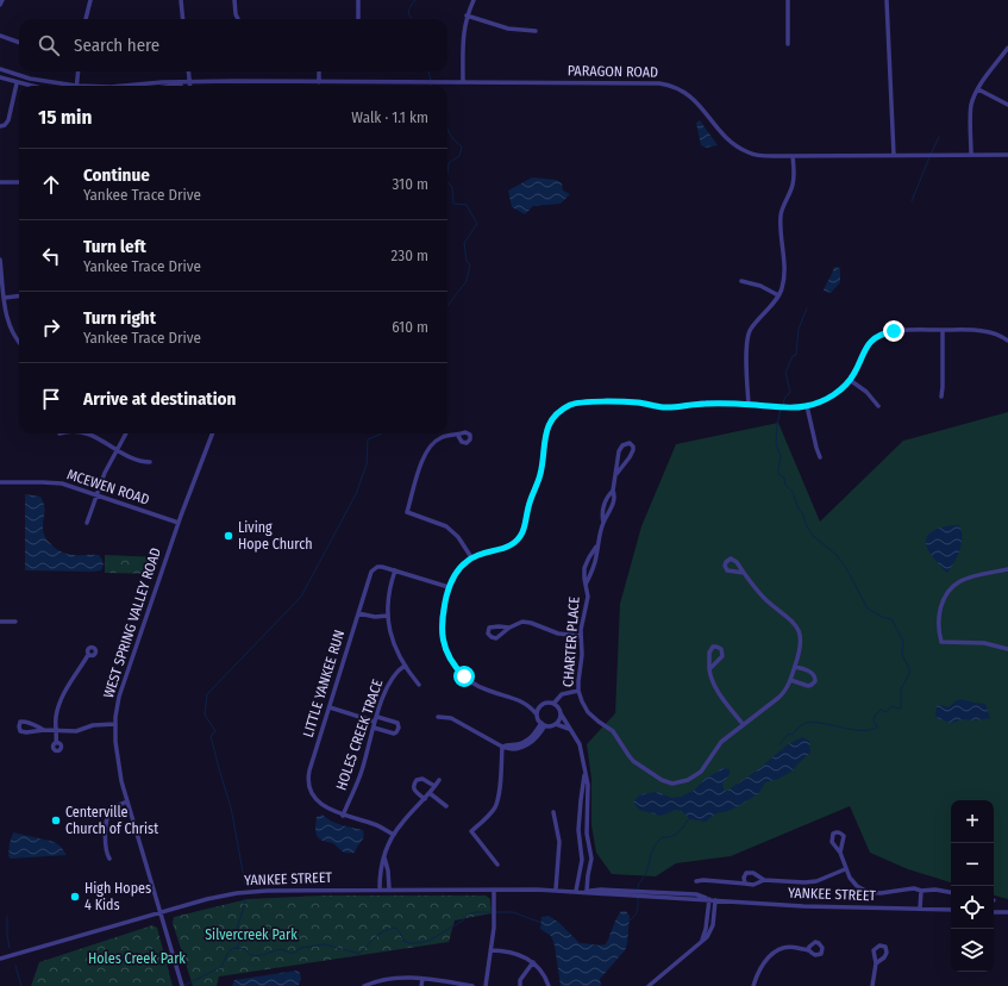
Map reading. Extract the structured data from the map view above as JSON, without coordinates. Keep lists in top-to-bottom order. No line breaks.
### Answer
{"streets":{"street":["PARAGON ROAD","MCEWEN ROAD","WEST SPRING VALLEY ROAD","CHARTER PLACE","LITTLE YANKEE RUN","HOLES CREEK TRACE","YANKEE STREET"]},"crossings":[["MCEWEN ROAD","WEST SPRING VALLEY ROAD"],["WEST SPRING VALLEY ROAD","YANKEE STREET"],["LITTLE YANKEE RUN","HOLES CREEK TRACE"]],"parks":["Silvercreek Park","Holes Creek Park"],"places":["Living Hope Church","Centerville Church of Christ","High Hopes 4 Kids"],"page":{"search":"Search here","heading":["15 min","Walk · 1.1 km"],"list":[["Continue","Yankee Trace Drive","310 m"],["Turn left","Yankee Trace Drive","230 m"],["Turn right","Yankee Trace Drive","610 m"],"Arrive at destination"],"map_buttons":["+","−"]}}
